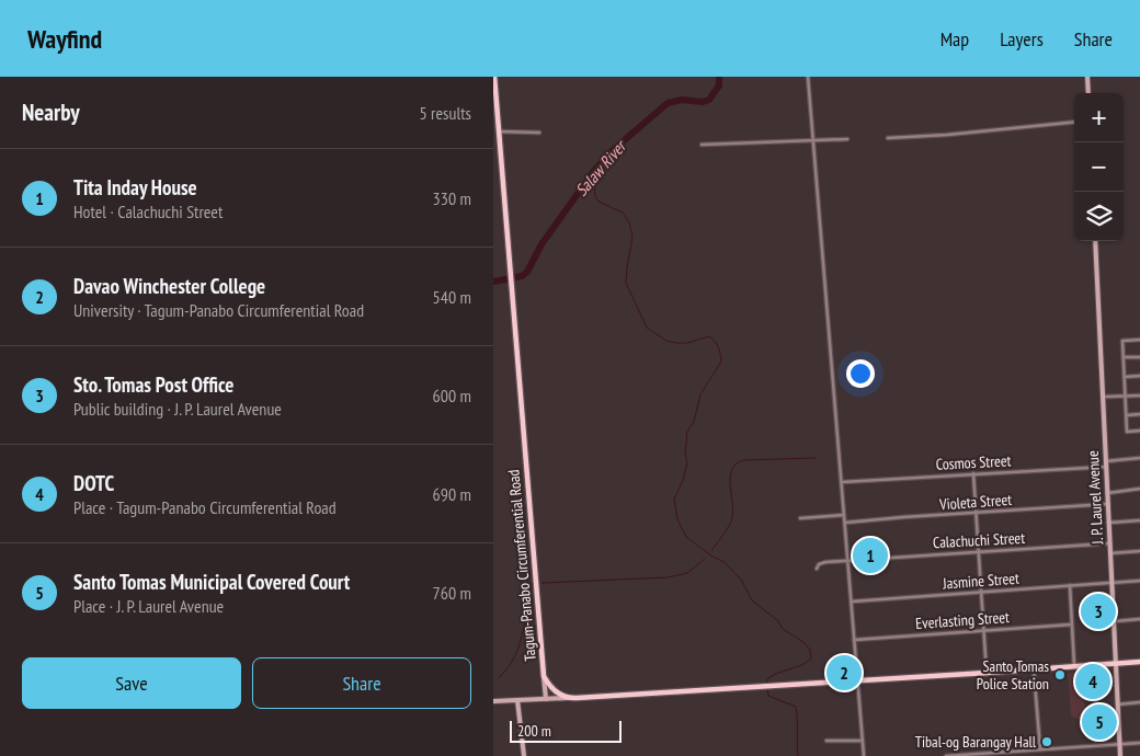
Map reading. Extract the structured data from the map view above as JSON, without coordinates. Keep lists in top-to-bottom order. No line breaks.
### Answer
{"streets":{"main road":["Tagum-Panabo Circumferential Road"],"street":["Cosmos Street","J. P. Laurel Avenue","Violeta Street","Calachuchi Street","Jasmine Street","Everlasting Street"]},"crossings":[["Cosmos Street","J. P. Laurel Avenue"],["J. P. Laurel Avenue","Violeta Street"],["J. P. Laurel Avenue","Calachuchi Street"],["J. P. Laurel Avenue","Jasmine Street"]],"water":["Salaw River"],"places":["Santo Tomas Police Station","Tibal-og Barangay Hall"],"scale_bar":"200 m","page":{"header":"Wayfind","nav":["Map","Layers","Share"],"heading":["Nearby","5 results"],"map_buttons":["+","−"],"list":[{"mark":"1","name":"Tita Inday House","note":"Hotel · Calachuchi Street","value":"330 m"},{"mark":"2","name":"Davao Winchester College","note":"University · Tagum-Panabo Circumferential Road","value":"540 m"},{"mark":"3","name":"Sto. Tomas Post Office","note":"Public building · J. P. Laurel Avenue","value":"600 m"},{"mark":"4","name":"DOTC","note":"Place · Tagum-Panabo Circumferential Road","value":"690 m"},{"mark":"5","name":"Santo Tomas Municipal Covered Court","note":"Place · J. P. Laurel Avenue","value":"760 m"}],"pins":["1","3","2","4","5"],"buttons":["Save","Share"],"scale":"200 m"}}
